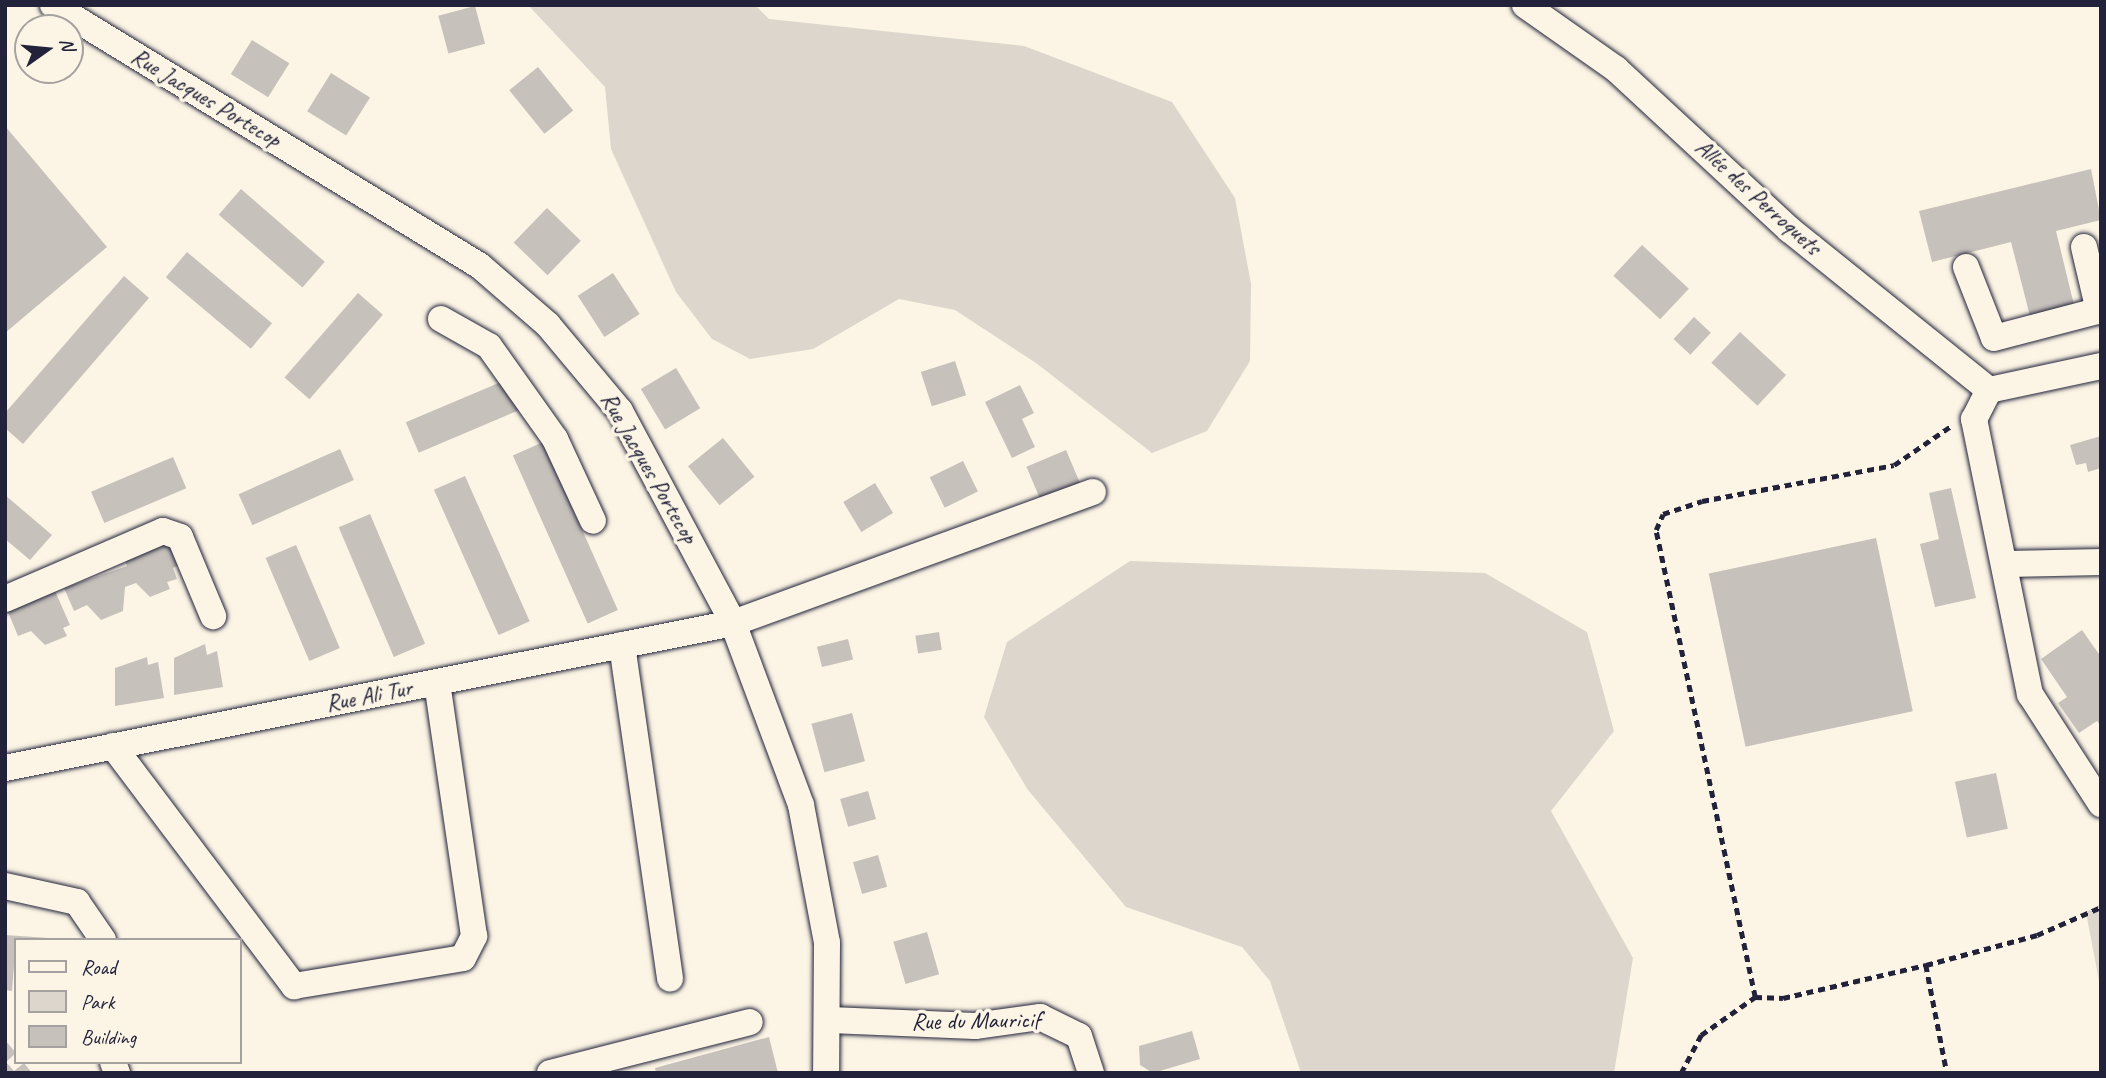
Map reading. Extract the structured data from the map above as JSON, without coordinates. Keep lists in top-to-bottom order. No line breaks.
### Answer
{"streets":{"street":["Rue Jacques Portecop","Allée des Perroquets","Rue Ali Tur","Rue du Mauricif"]},"crossings":[["Rue Jacques Portecop","Rue Ali Tur"],["Rue Jacques Portecop","Rue du Mauricif"]],"legend":["Road","Park","Building"],"north":"right"}
